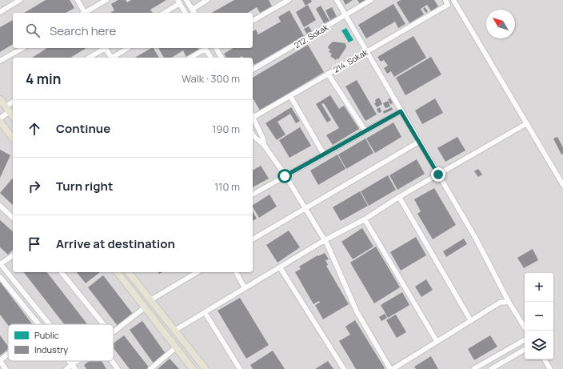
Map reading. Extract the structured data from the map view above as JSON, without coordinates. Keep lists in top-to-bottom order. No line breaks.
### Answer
{"streets":{"street":["212. Sokak","214. Sokak"]},"legend":["Public","Industry"],"north":"top left","page":{"search":"Search here","heading":["4 min","Walk · 300 m"],"list":[["Continue","190 m"],["Turn right","110 m"],"Arrive at destination"],"map_buttons":["+","−"]}}
